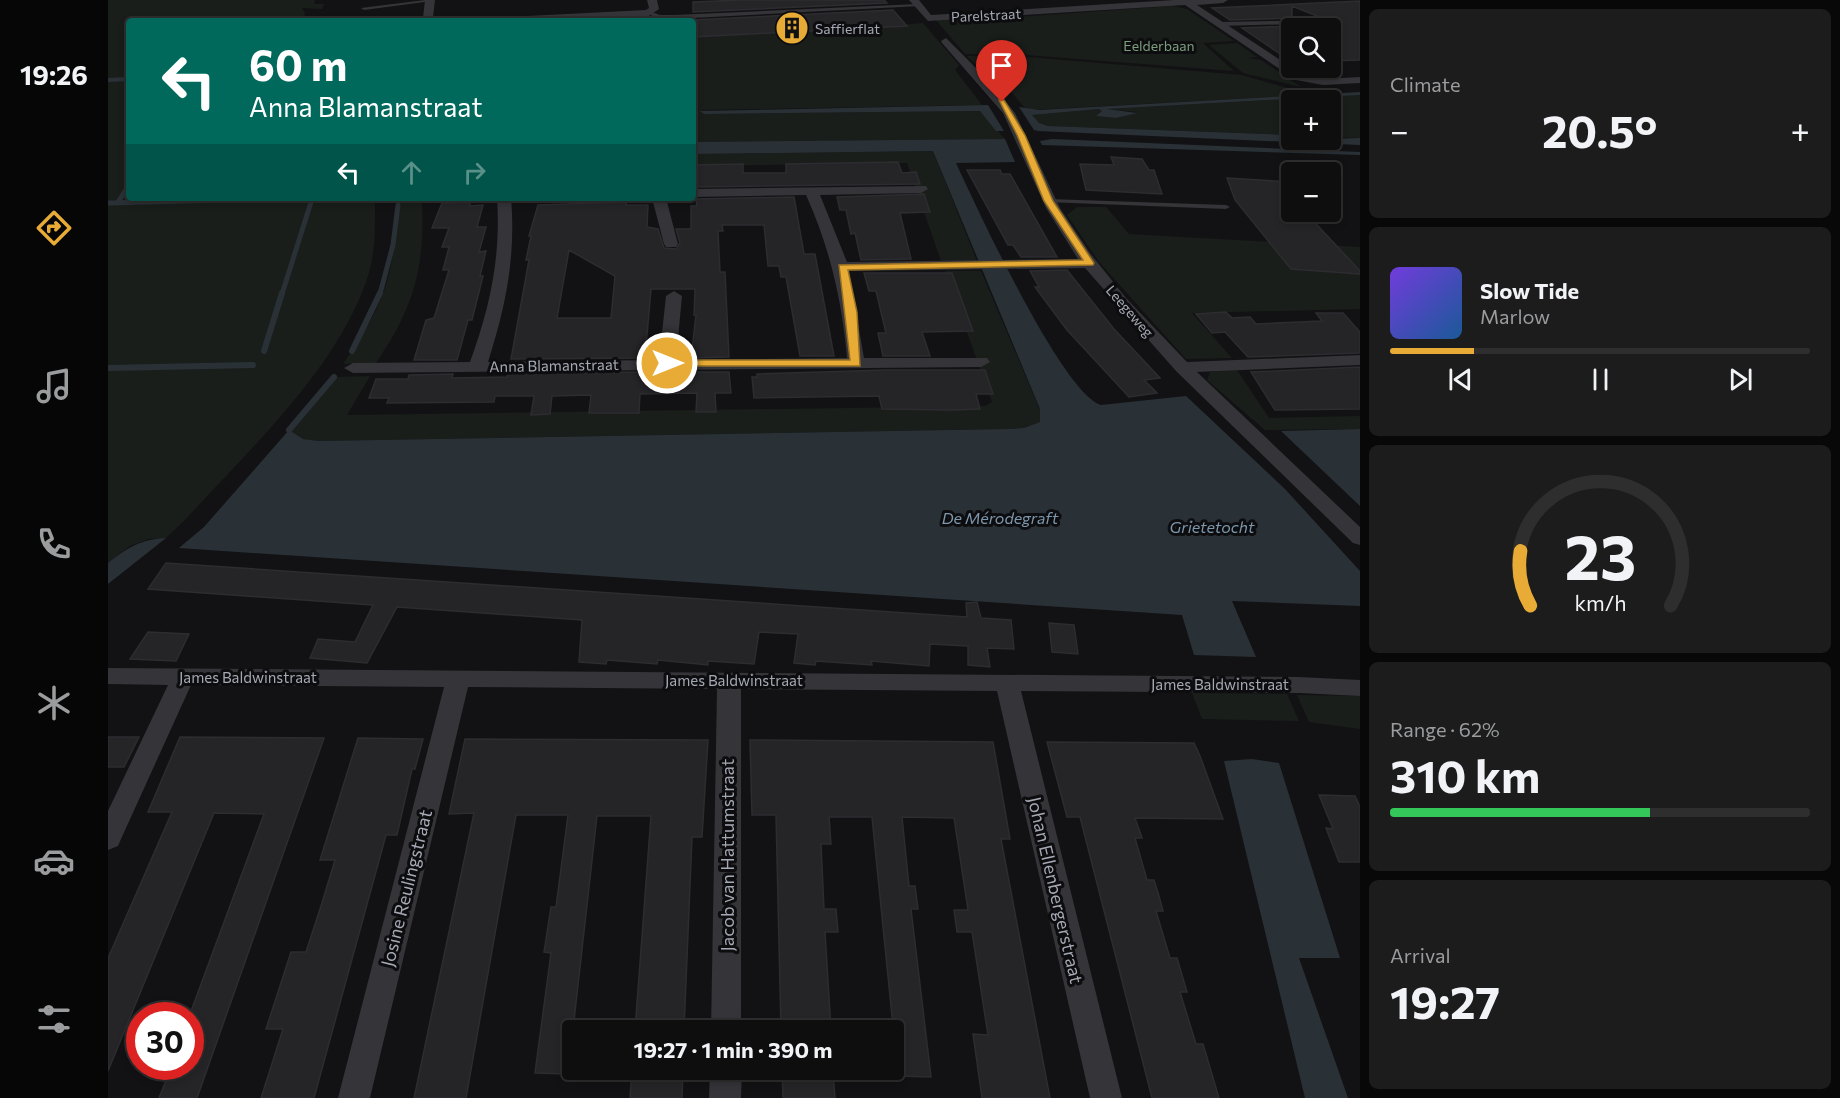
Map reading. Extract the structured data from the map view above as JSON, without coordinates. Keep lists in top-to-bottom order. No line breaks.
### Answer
{"streets":{"street":["Parelstraat","Leegeweg","Anna Blamanstraat","James Baldwinstraat","Jacob van Hattumstraat","Josine Reulingstraat","Johan Ellenbergerstraat"]},"crossings":[["James Baldwinstraat","Jacob van Hattumstraat"],["James Baldwinstraat","Josine Reulingstraat"],["James Baldwinstraat","Johan Ellenbergerstraat"]],"water":["De Mérodegraft","Grietetocht"],"parks":["Eelderbaan"],"places":{"building":["Saffierflat"]},"page":{"tabs":"19:26","tile":["Climate",["Range · 62%","310 km"],["Arrival","19:27"]],"map_buttons":["+","−"],"turn":["60 m","Anna Blamanstraat"],"heat":["−","20.5°","+"],"song":["Slow Tide","Marlow"],"limit":"30","trip":"19:27 · 1 min · 390 m","gauge":["23","km/h"]}}
